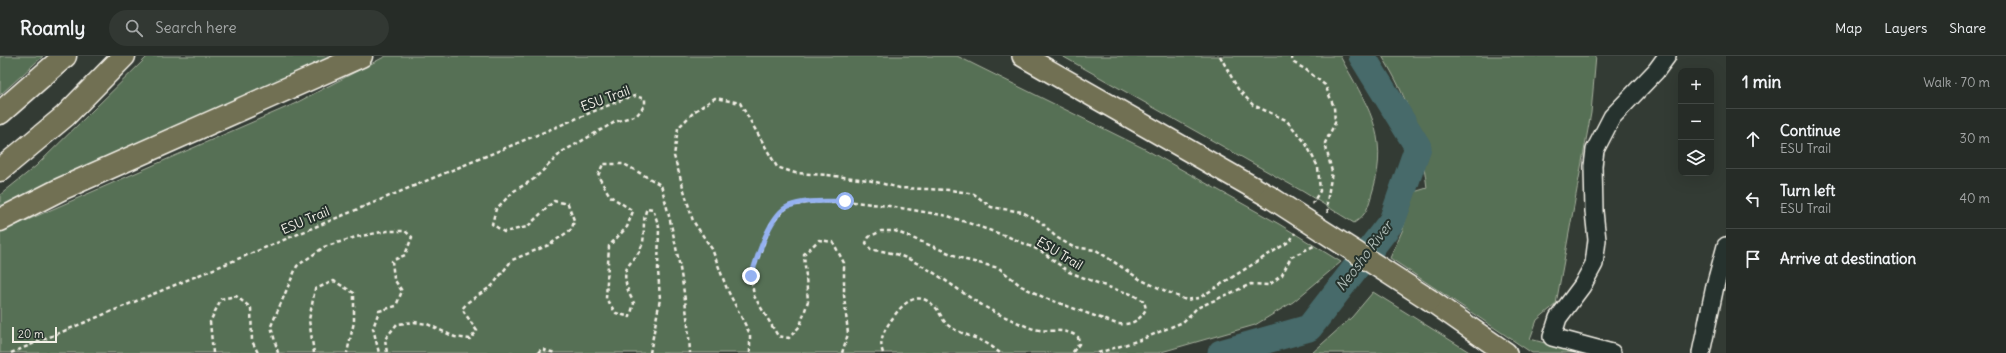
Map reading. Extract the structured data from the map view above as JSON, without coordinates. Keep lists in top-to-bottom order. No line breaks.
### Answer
{"streets":{"path":["ESU Trail"]},"water":["Neosho River"],"scale_bar":"20 m","page":{"header":"Roamly","search":"Search here","nav":["Map","Layers","Share"],"heading":["1 min","Walk · 70 m"],"map_buttons":["+","−"],"list":[["Continue","ESU Trail","30 m"],["Turn left","ESU Trail","40 m"],"Arrive at destination"],"scale":"20 m"}}
